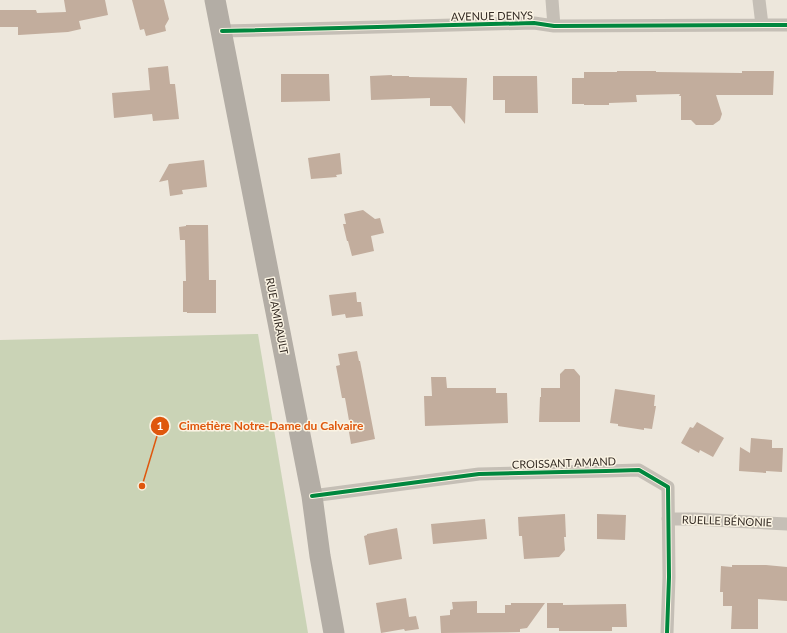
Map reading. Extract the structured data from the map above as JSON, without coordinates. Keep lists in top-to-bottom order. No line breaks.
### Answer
{"streets":{"main road":["RUE AMIRAULT"],"street":["AVENUE DENYS","CROISSANT AMAND","RUELLE BÉNONIE"]},"crossings":[["AVENUE DENYS","RUE AMIRAULT"],["RUE AMIRAULT","CROISSANT AMAND"],["CROISSANT AMAND","RUELLE BÉNONIE"]],"places":["Cimetière Notre-Dame du Calvaire"]}
